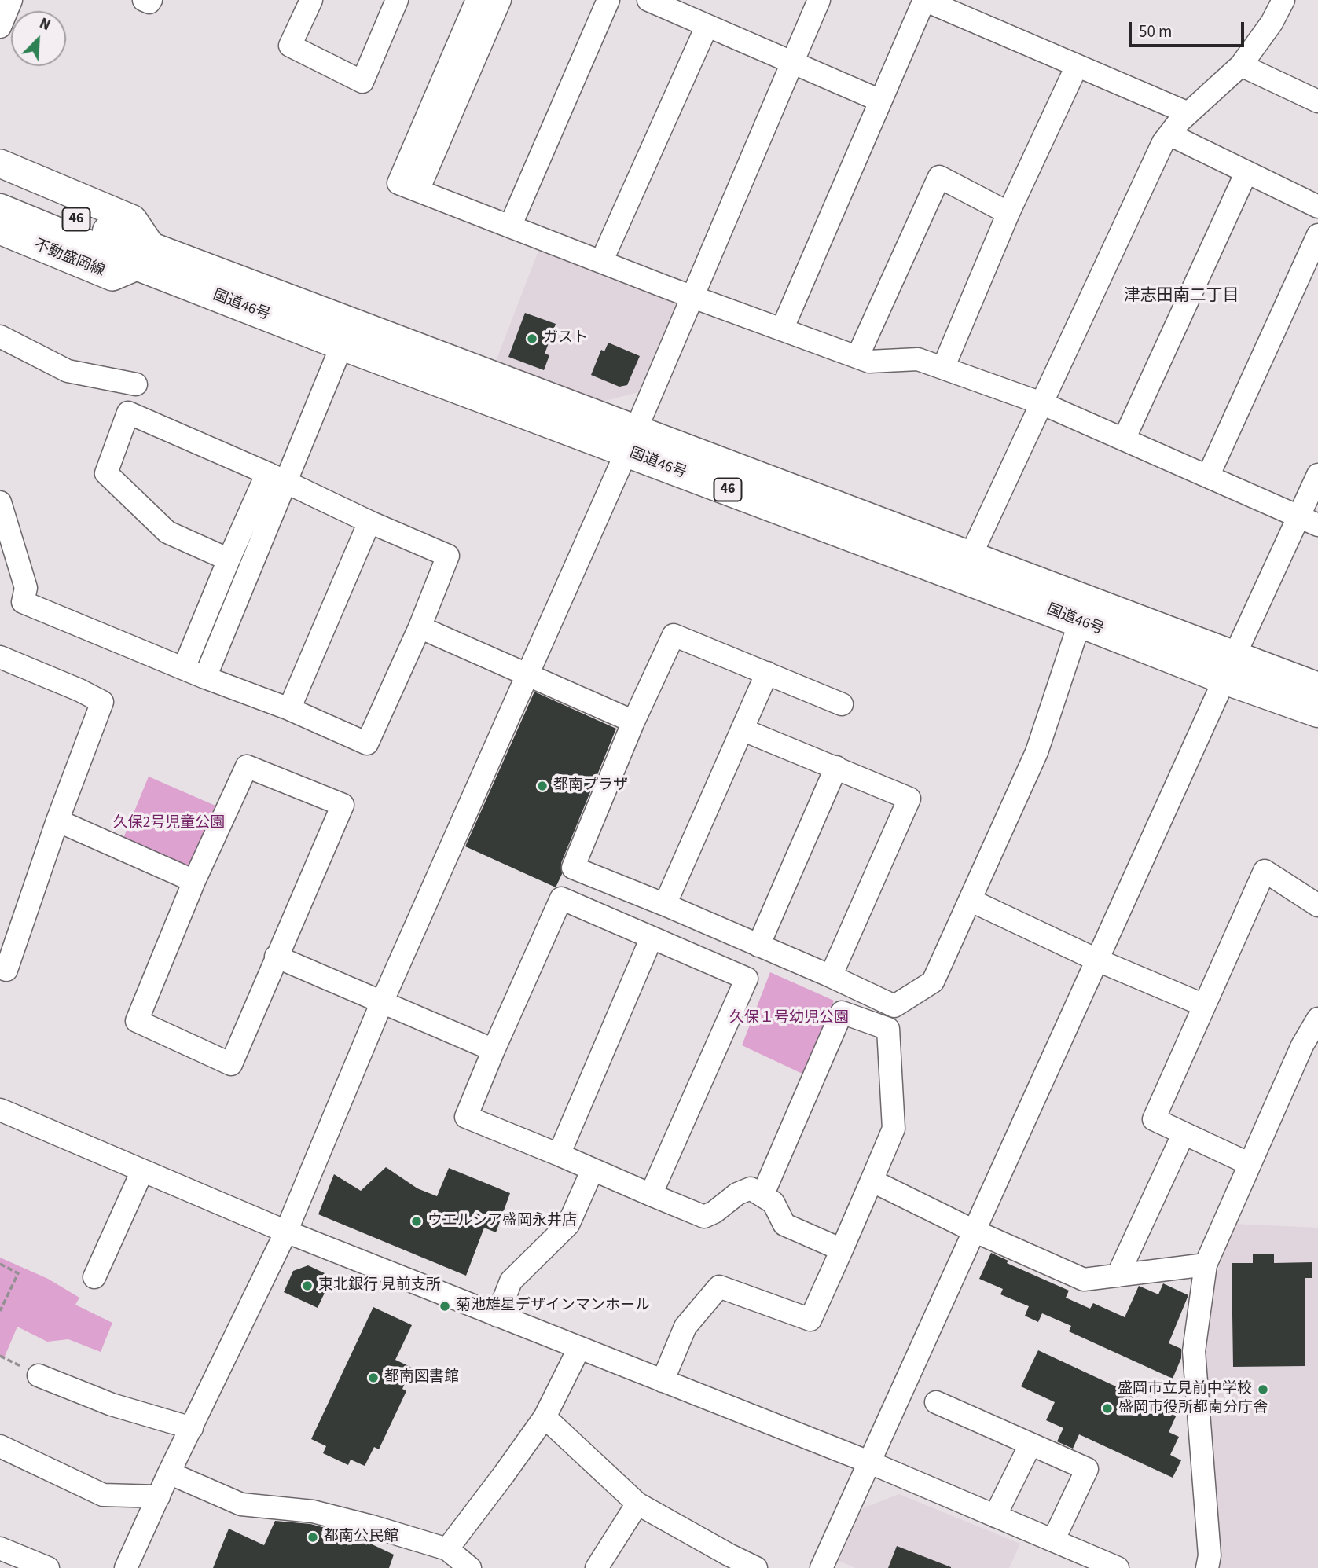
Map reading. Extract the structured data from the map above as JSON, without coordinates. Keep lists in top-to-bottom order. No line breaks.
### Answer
{"streets":{"highway":["46","国道46号"],"main road":["不動盛岡線"]},"crossings":[["不動盛岡線","国道46号"]],"districts":["津志田南二丁目"],"parks":["久保2号児童公園","久保１号幼児公園"],"places":["ガスト","都南プラザ","ウエルシア盛岡永井店","東北銀行 見前支所","菊池雄星デザインマンホール","都南図書館","盛岡市立見前中学校","盛岡市役所都南分庁舎","都南公民館"],"scale_bar":"50 m","north":"top right"}
